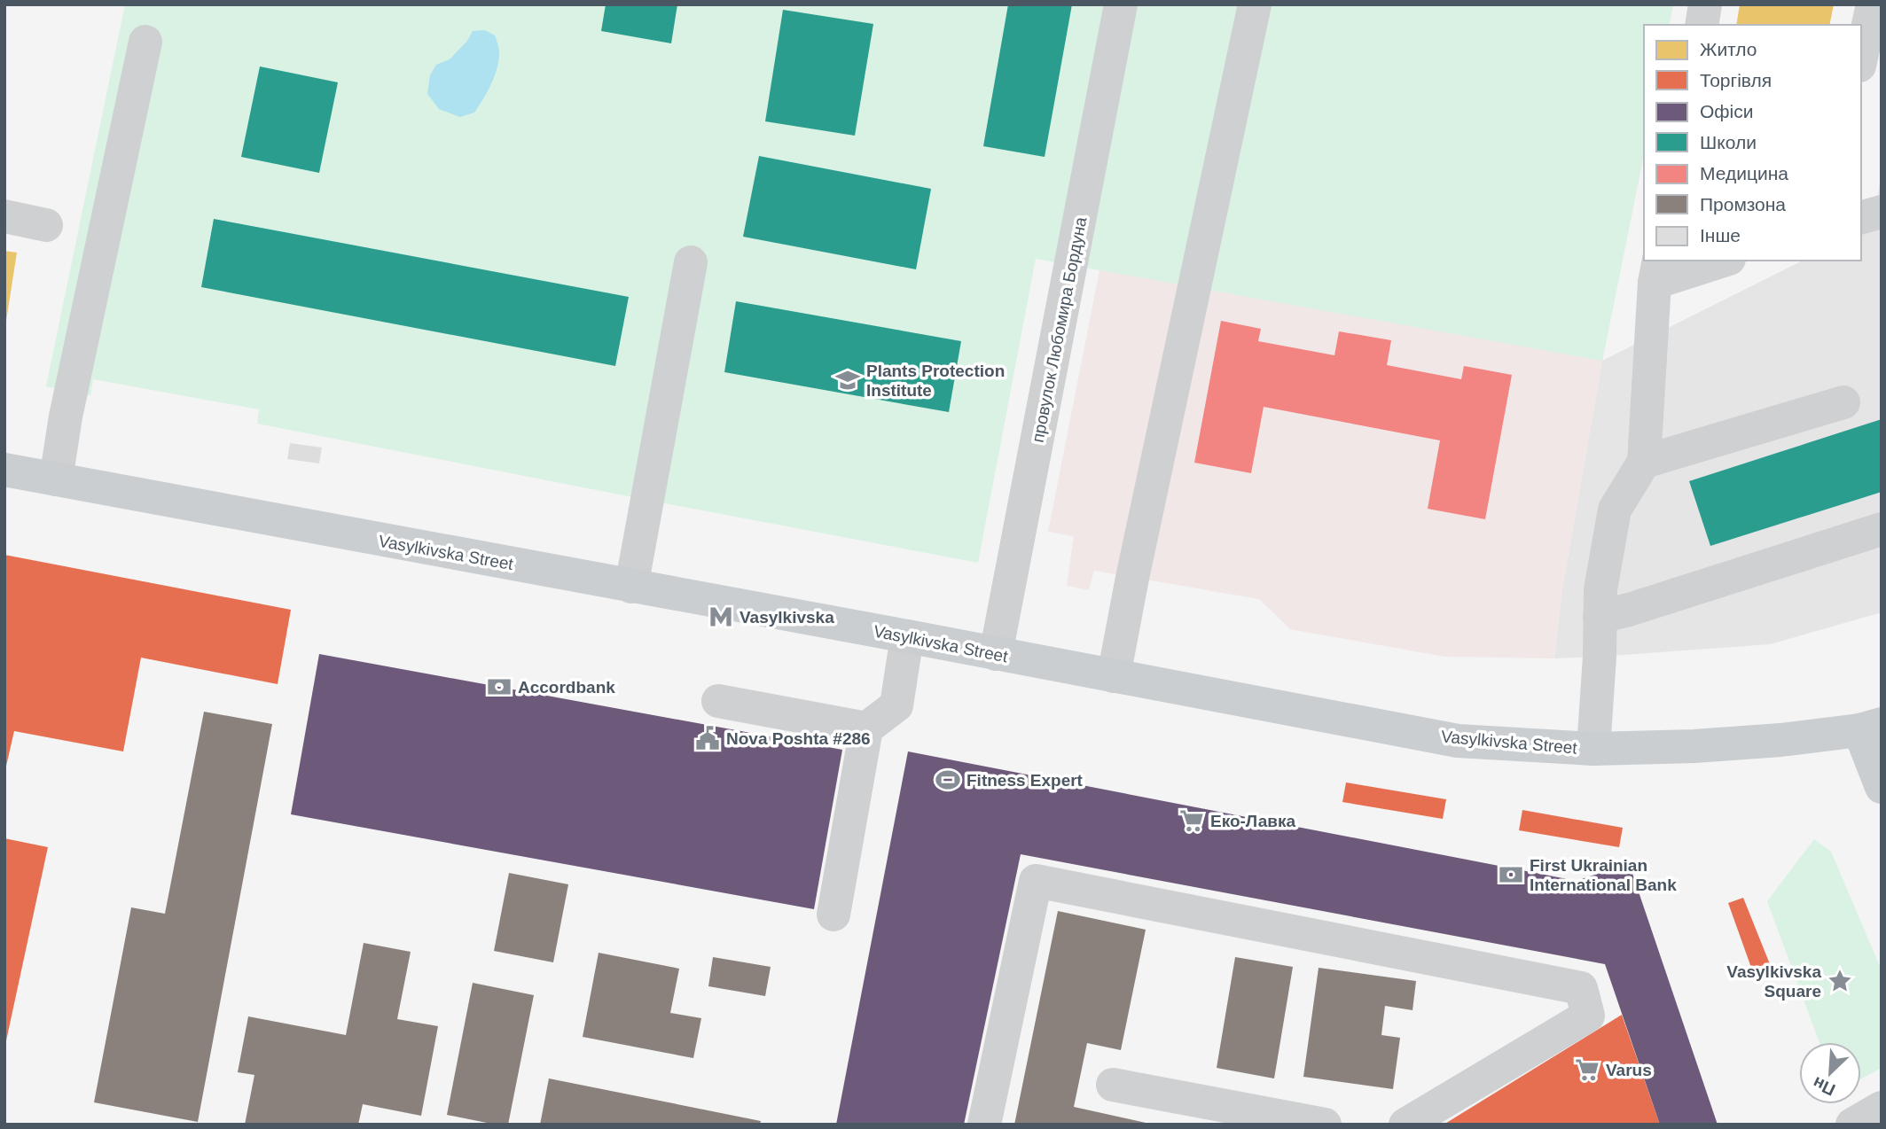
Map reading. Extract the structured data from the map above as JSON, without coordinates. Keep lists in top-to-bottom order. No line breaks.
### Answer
{"streets":{"main road":["Vasylkivska Street"],"street":["провулок Любомира Бордуна"]},"crossings":[["провулок Любомира Бордуна","Vasylkivska Street"]],"places":{"school or university":["Plants Protection Institute"],"metro station":["Vasylkivska"],"bank":["Accordbank","First Ukrainian International Bank"],"public building":["Nova Poshta #286"],"sports":["Fitness Expert"],"supermarket":["Еко-Лавка","Varus"],"place":["Vasylkivska Square"]},"legend":["Житло","Торгівля","Офіси","Школи","Медицина","Промзона","Інше"],"north":"bottom left"}
